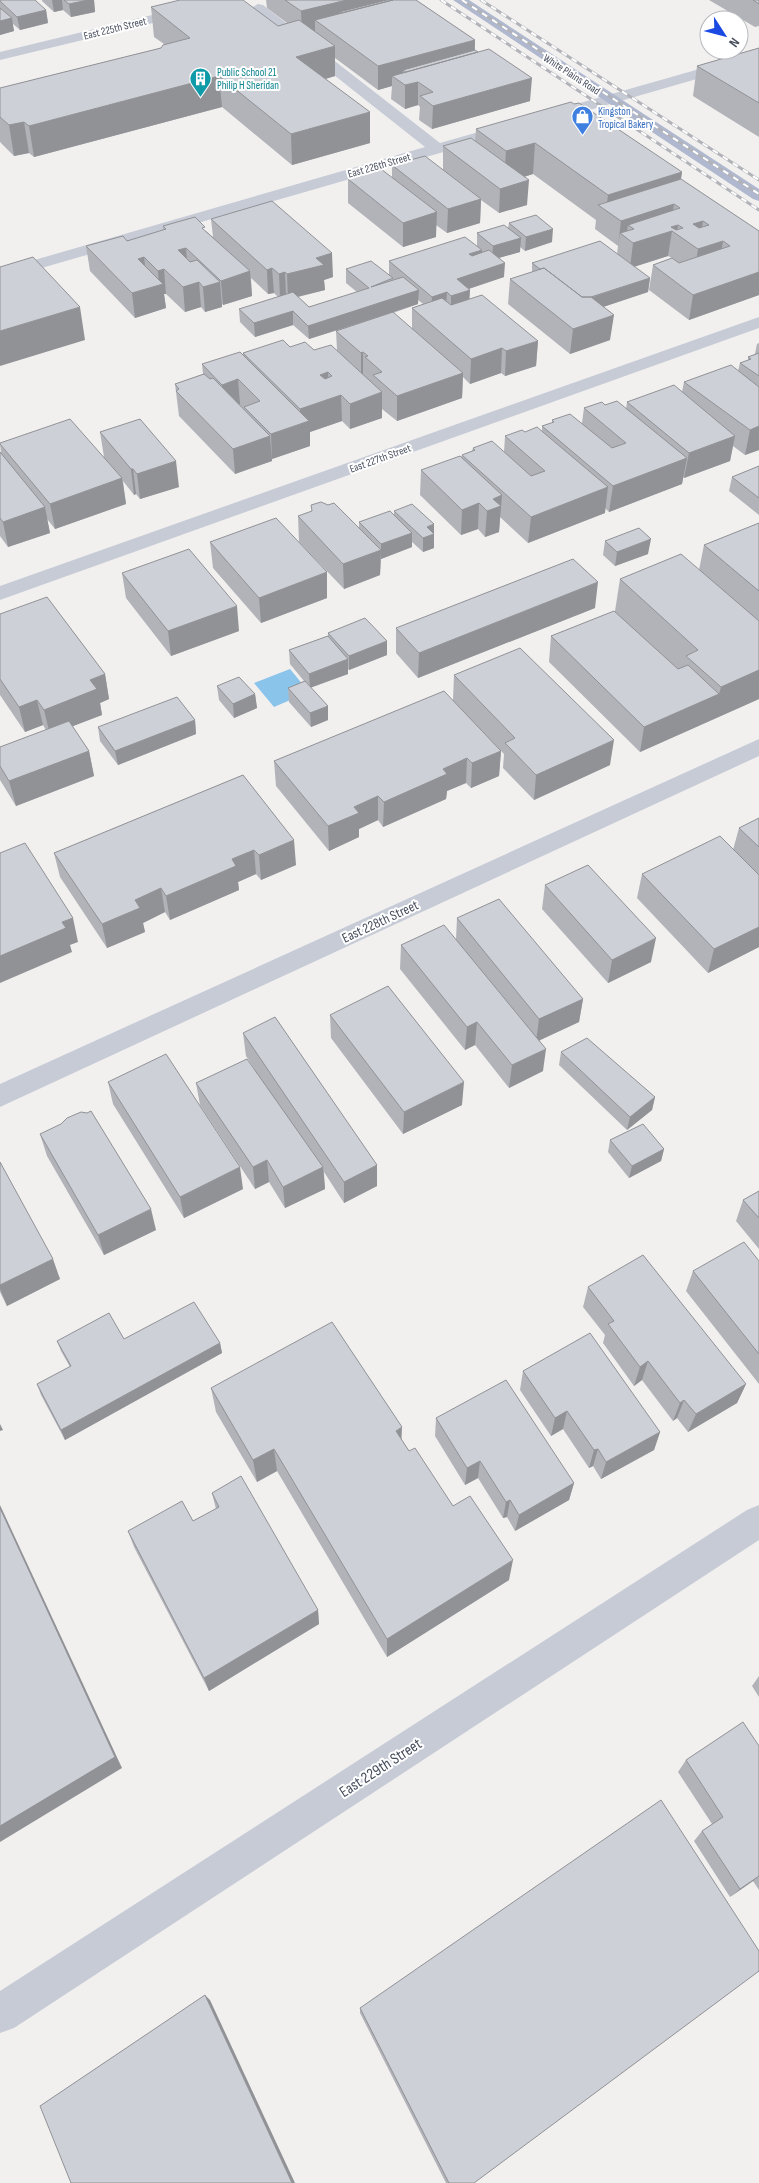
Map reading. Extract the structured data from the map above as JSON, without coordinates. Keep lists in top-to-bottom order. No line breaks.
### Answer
{"streets":{"main road":["White Plains Road"],"street":["East 225th Street","East 226th Street","East 227th Street","East 228th Street","East 229th Street"]},"crossings":[["White Plains Road","East 226th Street"]],"places":{"building":["Public School 21 Philip H Sheridan"],"shop":["Kingston Tropical Bakery"]},"north":"bottom right"}
